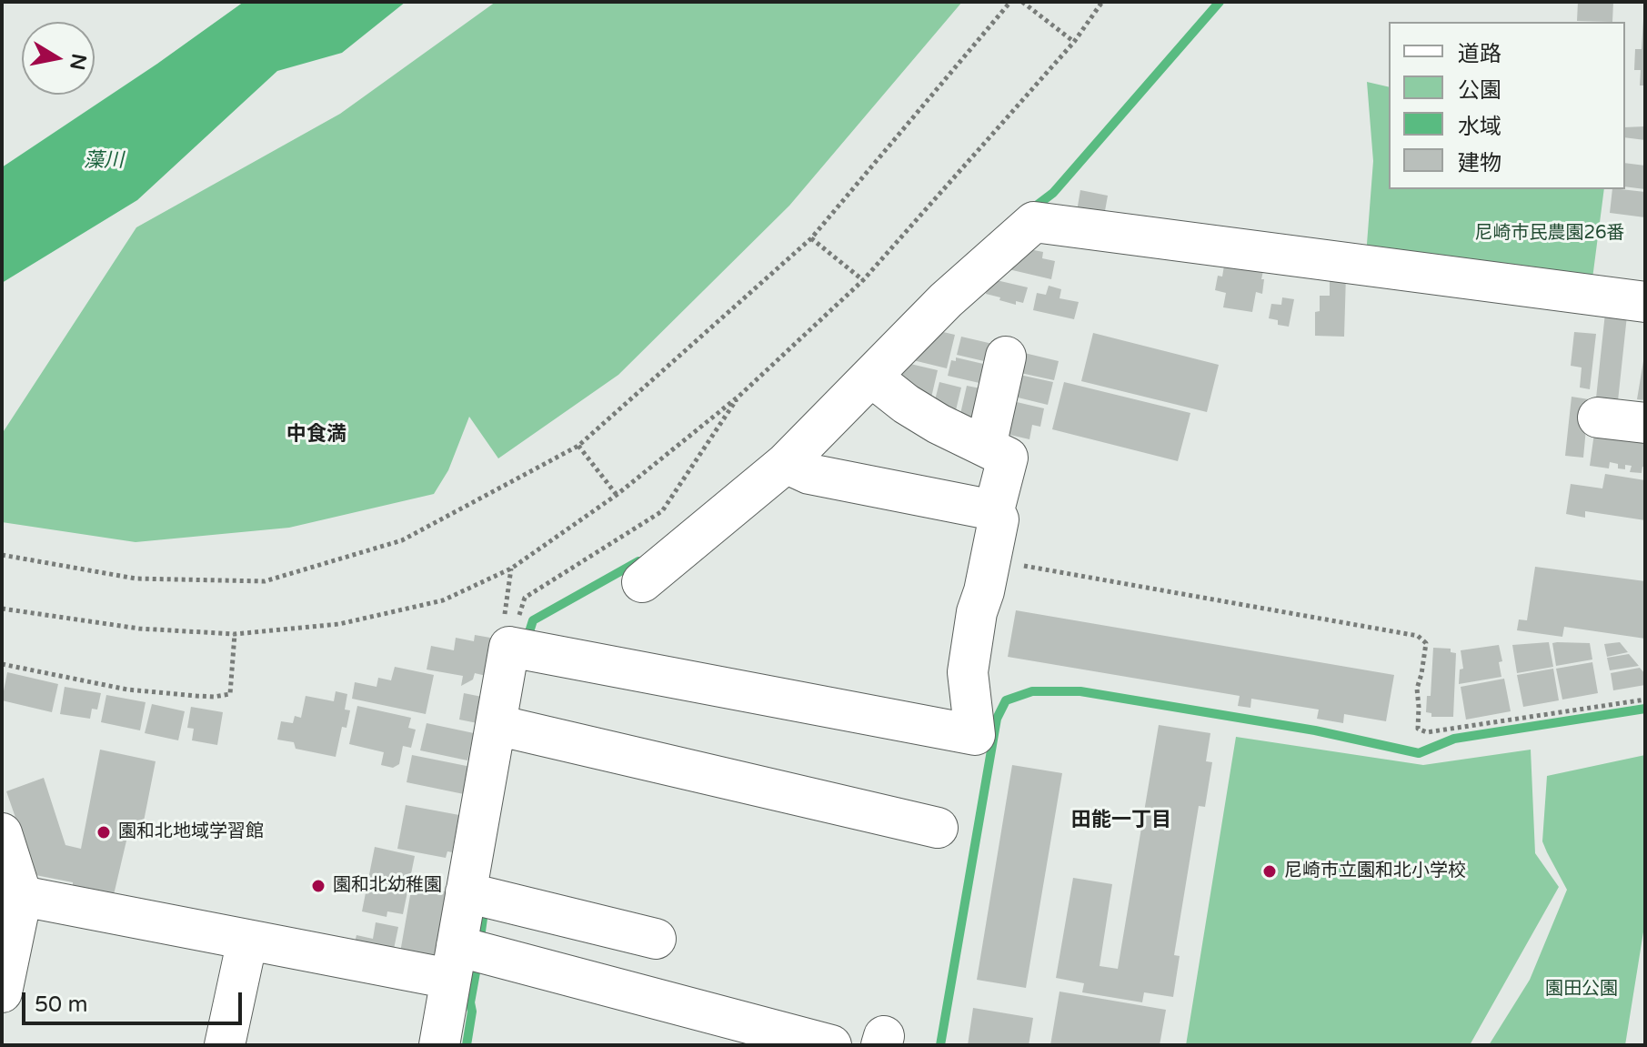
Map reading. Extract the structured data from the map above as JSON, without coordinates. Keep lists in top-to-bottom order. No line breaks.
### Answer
{"districts":["中食満","田能一丁目"],"water":["藻川"],"parks":["尼崎市民農園26番","園田公園"],"places":["園和北地域学習館","尼崎市立園和北小学校","園和北幼稚園"],"legend":["道路","公園","水域","建物"],"scale_bar":"50 m","north":"right"}
